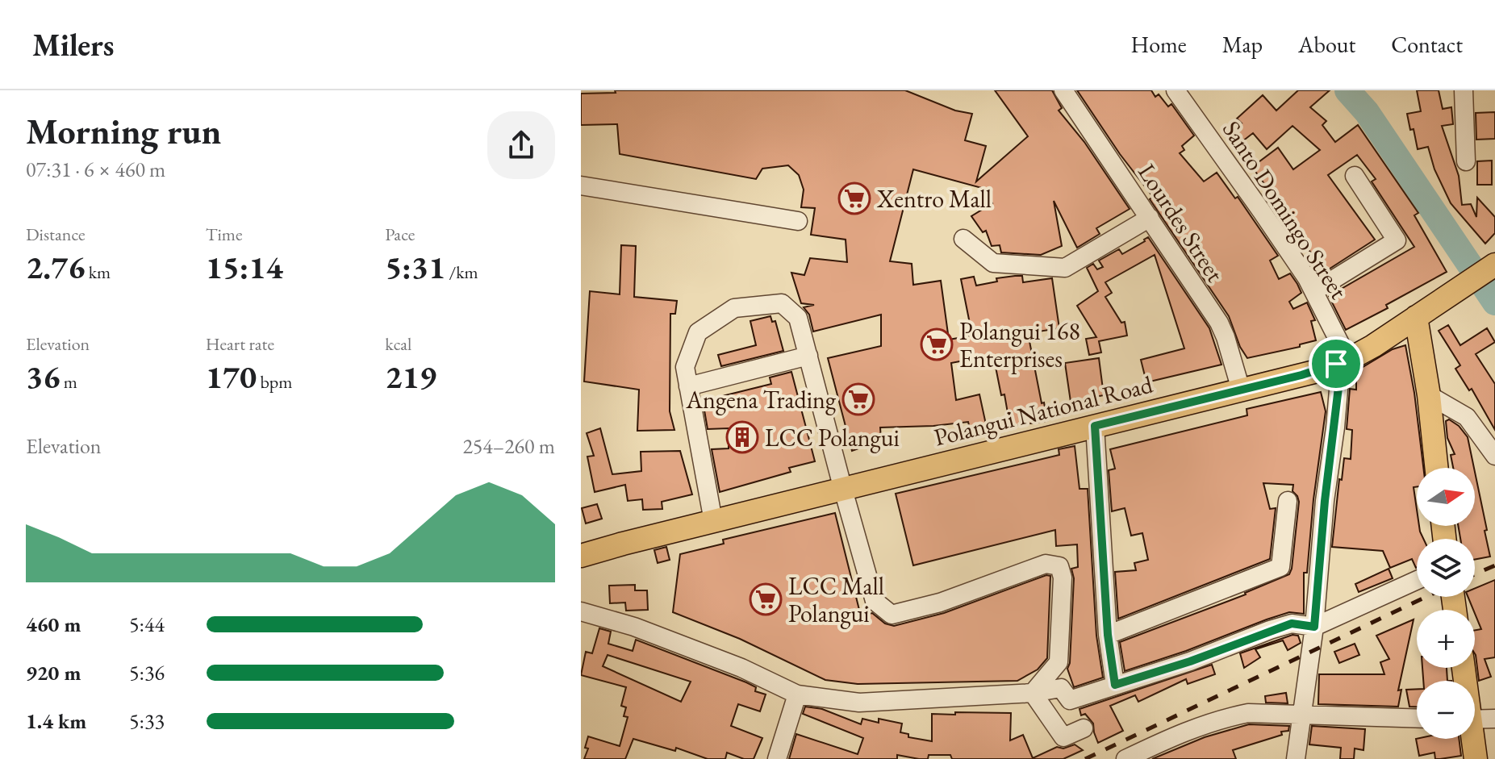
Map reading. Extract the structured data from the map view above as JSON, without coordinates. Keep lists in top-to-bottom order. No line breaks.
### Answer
{"streets":{"main road":["Polangui National Road"],"street":["Santo Domingo Street","Lourdes Street"]},"crossings":[["Santo Domingo Street","Polangui National Road"],["Lourdes Street","Polangui National Road"]],"places":{"supermarket":["Xentro Mall","Polangui 168 Enterprises","Angena Trading","LCC Mall Polangui"],"building":["LCC Polangui"]},"north":"right","page":{"header":"Milers","nav":["Home","Map","About","Contact"],"heading":["Morning run","07:31 · 6 × 460 m"],"stats":[["Distance","2.76 km"],["Time","15:14"],["Pace","5:31 /km"],["Elevation","36 m"],["Heart rate","170 bpm"],["kcal","219"]],"chart":["Elevation","254–260 m"],"map_buttons":["+","−"],"list":[{"name":"460 m","note":"5:44"},{"name":"920 m","note":"5:36"},{"name":"1.4 km","note":"5:33"}]}}
